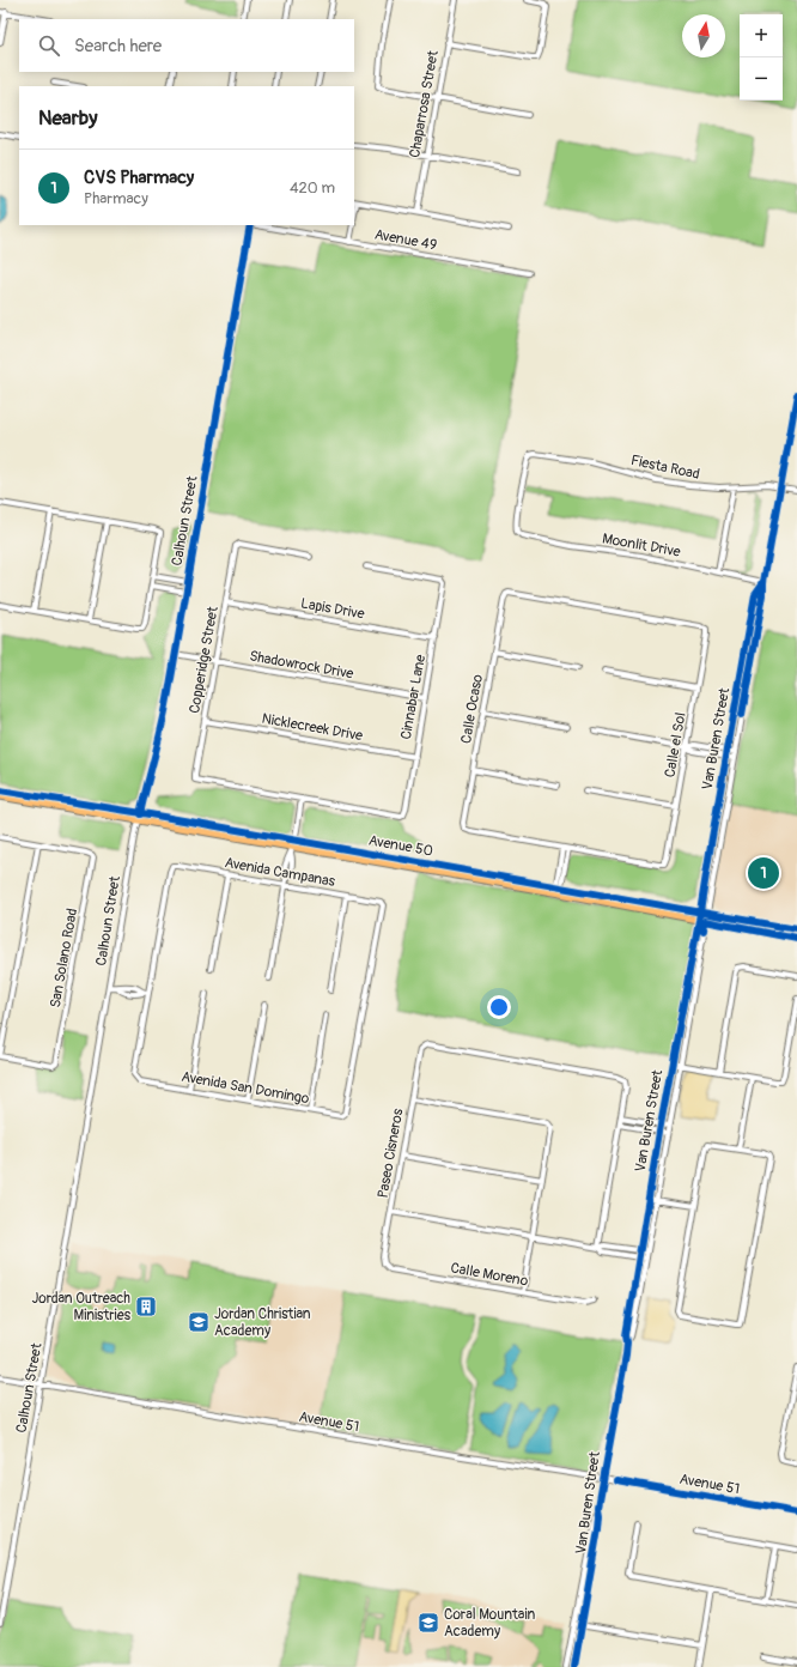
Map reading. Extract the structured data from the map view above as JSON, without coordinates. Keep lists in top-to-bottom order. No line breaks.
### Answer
{"streets":{"main road":["Avenue 50"],"street":["Chaparrosa Street","Avenue 49","Fiesta Road","Calhoun Street","Moonlit Drive","Lapis Drive","Copperidge Street","Shadowrock Drive","Cinnabar Lane","Calle Ocaso","Nicklecreek Drive","Van Buren Street","Calle el Sol","Avenida Campanas","San Solano Road","Avenida San Domingo","Paseo Cisneros","Calle Moreno","Avenue 51"]},"crossings":[["Fiesta Road","Moonlit Drive"],["Fiesta Road","Van Buren Street"],["Calhoun Street","Shadowrock Drive"],["Calhoun Street","Avenue 50"],["Calhoun Street","Avenue 51"],["Moonlit Drive","Van Buren Street"],["Lapis Drive","Copperidge Street"],["Lapis Drive","Cinnabar Lane"],["Copperidge Street","Shadowrock Drive"],["Copperidge Street","Cinnabar Lane"],["Copperidge Street","Nicklecreek Drive"],["Shadowrock Drive","Cinnabar Lane"],["Cinnabar Lane","Nicklecreek Drive"],["Calle Ocaso","Calle el Sol"],["Van Buren Street","Avenue 50"],["Van Buren Street","Avenue 51"],["Avenida Campanas","Avenida San Domingo"],["Paseo Cisneros","Calle Moreno"]],"places":{"building":["Jordan Outreach Ministries"],"school or university":["Jordan Christian Academy","Coral Mountain Academy"]},"north":"top","page":{"map_buttons":["+","−"],"search":"Search here","heading":"Nearby","list":[{"mark":"1","name":"CVS Pharmacy","note":"Pharmacy","value":"420 m"}],"pins":"1"}}
